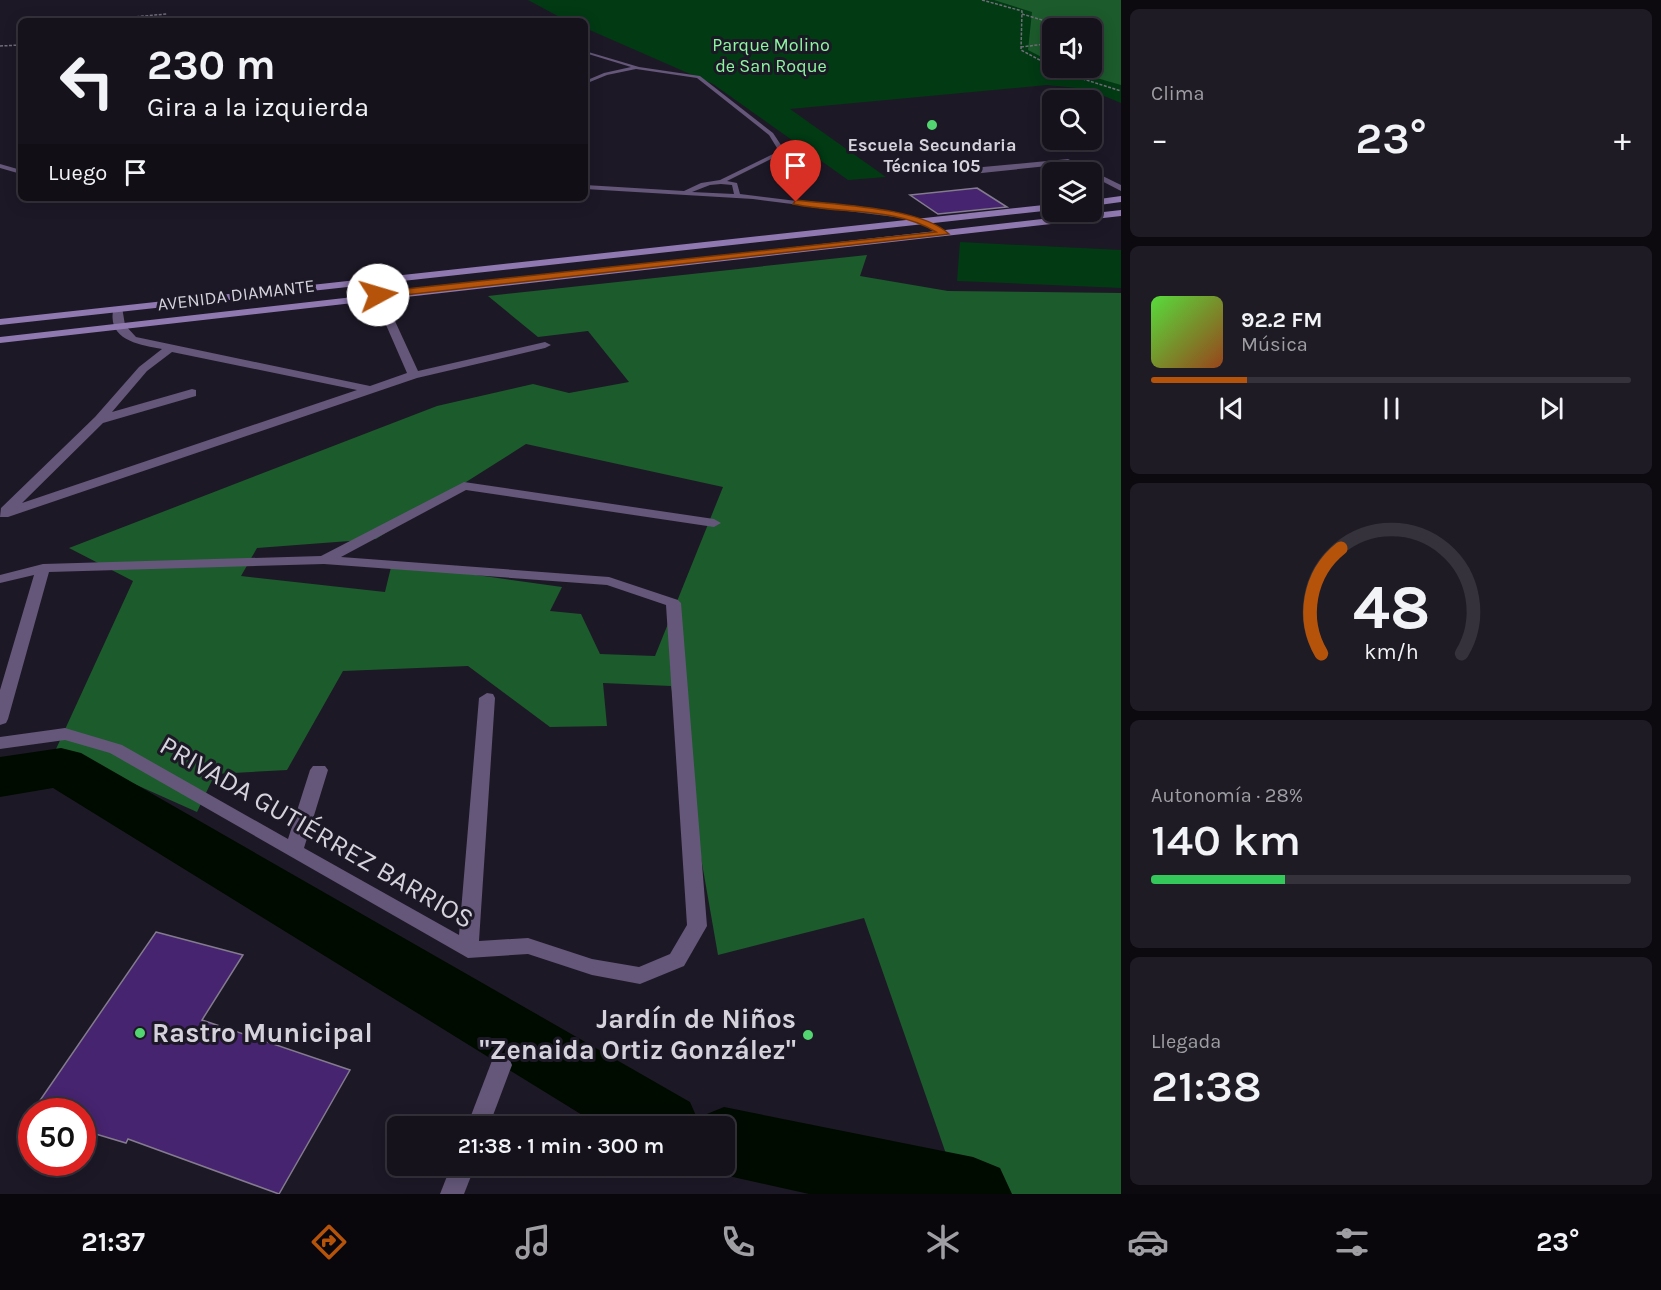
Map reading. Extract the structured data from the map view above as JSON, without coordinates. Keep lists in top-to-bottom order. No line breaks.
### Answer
{"streets":{"main road":["AVENIDA DIAMANTE"],"street":["PRIVADA GUTIÉRREZ BARRIOS"]},"parks":["Parque Molino de San Roque"],"places":["Escuela Secundaria Técnica 105","Rastro Municipal","Jardín de Niños \"Zenaida Ortiz González\""],"page":{"tile":["Clima",["Autonomía · 28%","140 km"],["Llegada","21:38"]],"turn":["230 m","Gira a la izquierda"],"heat":["−","23°","+"],"then":"Luego","song":["92.2 FM","Música"],"limit":"50","trip":"21:38 · 1 min · 300 m","tabs":["21:37","23°"],"gauge":["48","km/h"]}}
